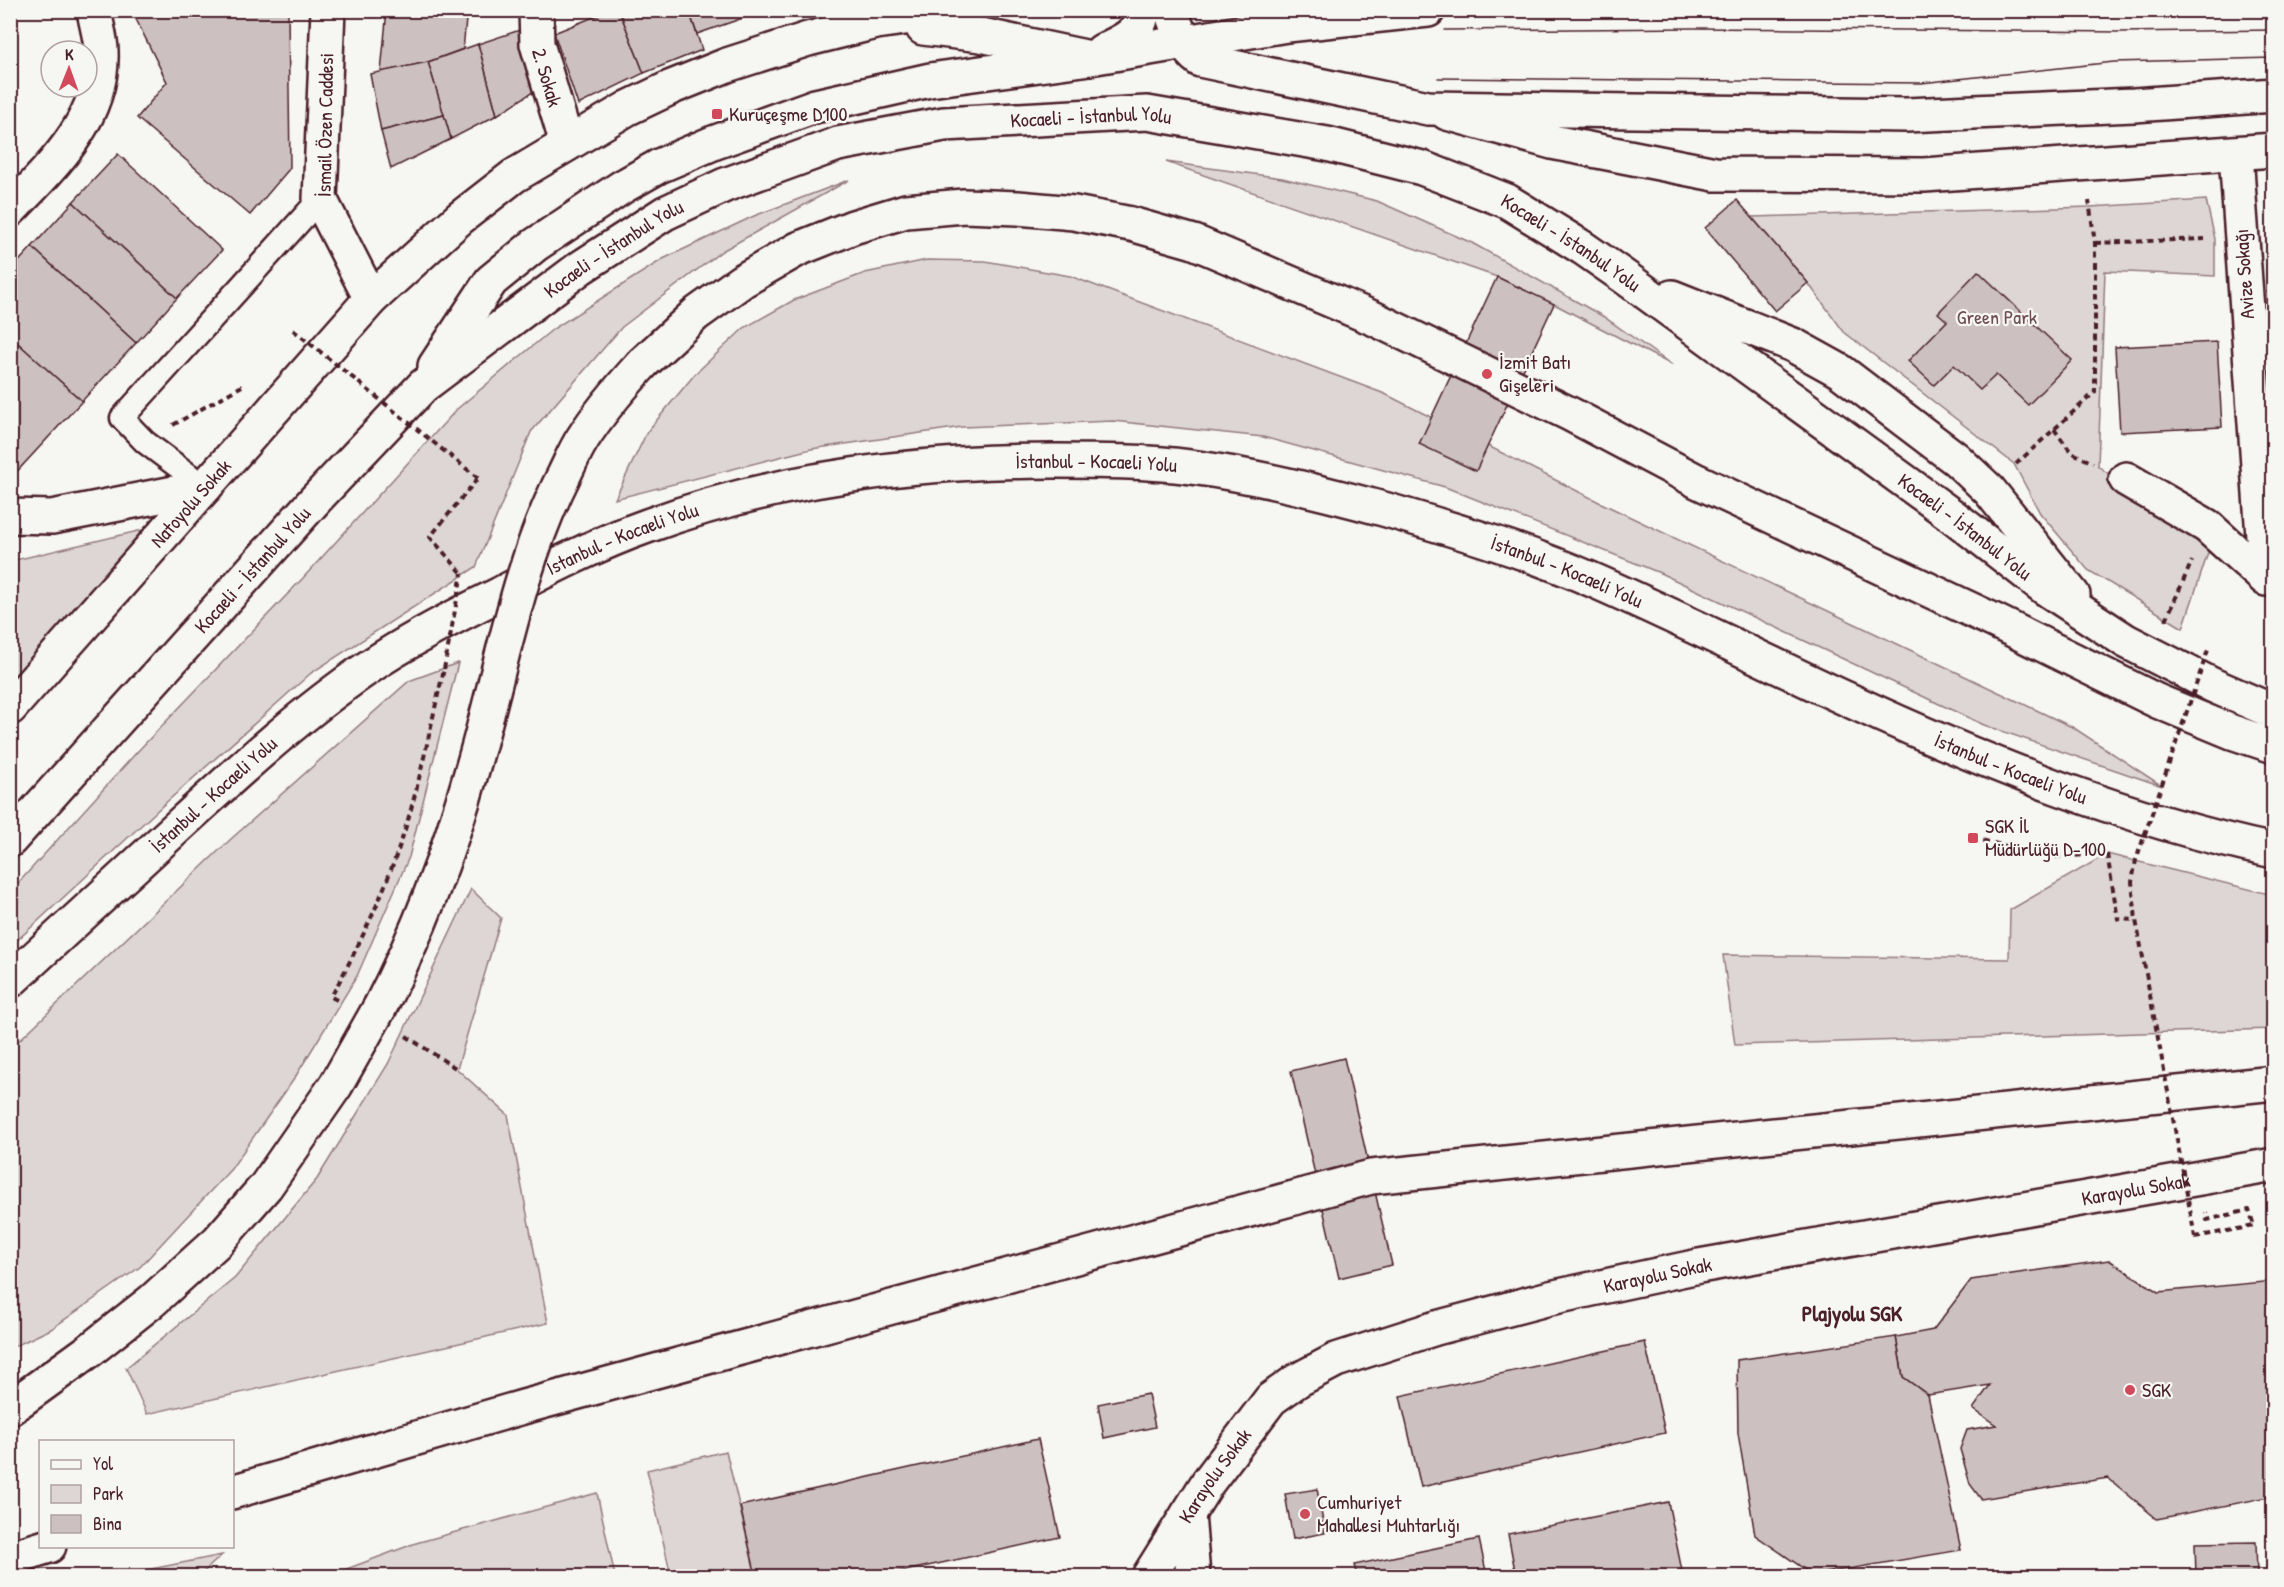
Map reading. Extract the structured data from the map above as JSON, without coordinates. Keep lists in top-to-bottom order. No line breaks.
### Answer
{"streets":{"main road":["2. Sokak","Kocaeli - İstanbul Yolu","İsmail Özen Caddesi","Avize Sokağı","İstanbul - Kocaeli Yolu","Natoyolu Sokak","Karayolu Sokak"]},"crossings":[["2. Sokak","Natoyolu Sokak"],["İsmail Özen Caddesi","Natoyolu Sokak"]],"districts":["Plajyolu SGK"],"parks":["Green Park"],"places":{"transit":["Kuruçeşme D100","SGK İl Müdürlüğü D-100"],"other":["İzmit Batı Gişeleri","SGK","Cumhuriyet Mahallesi Muhtarlığı"]},"legend":["Yol","Park","Bina"],"north":"top"}
